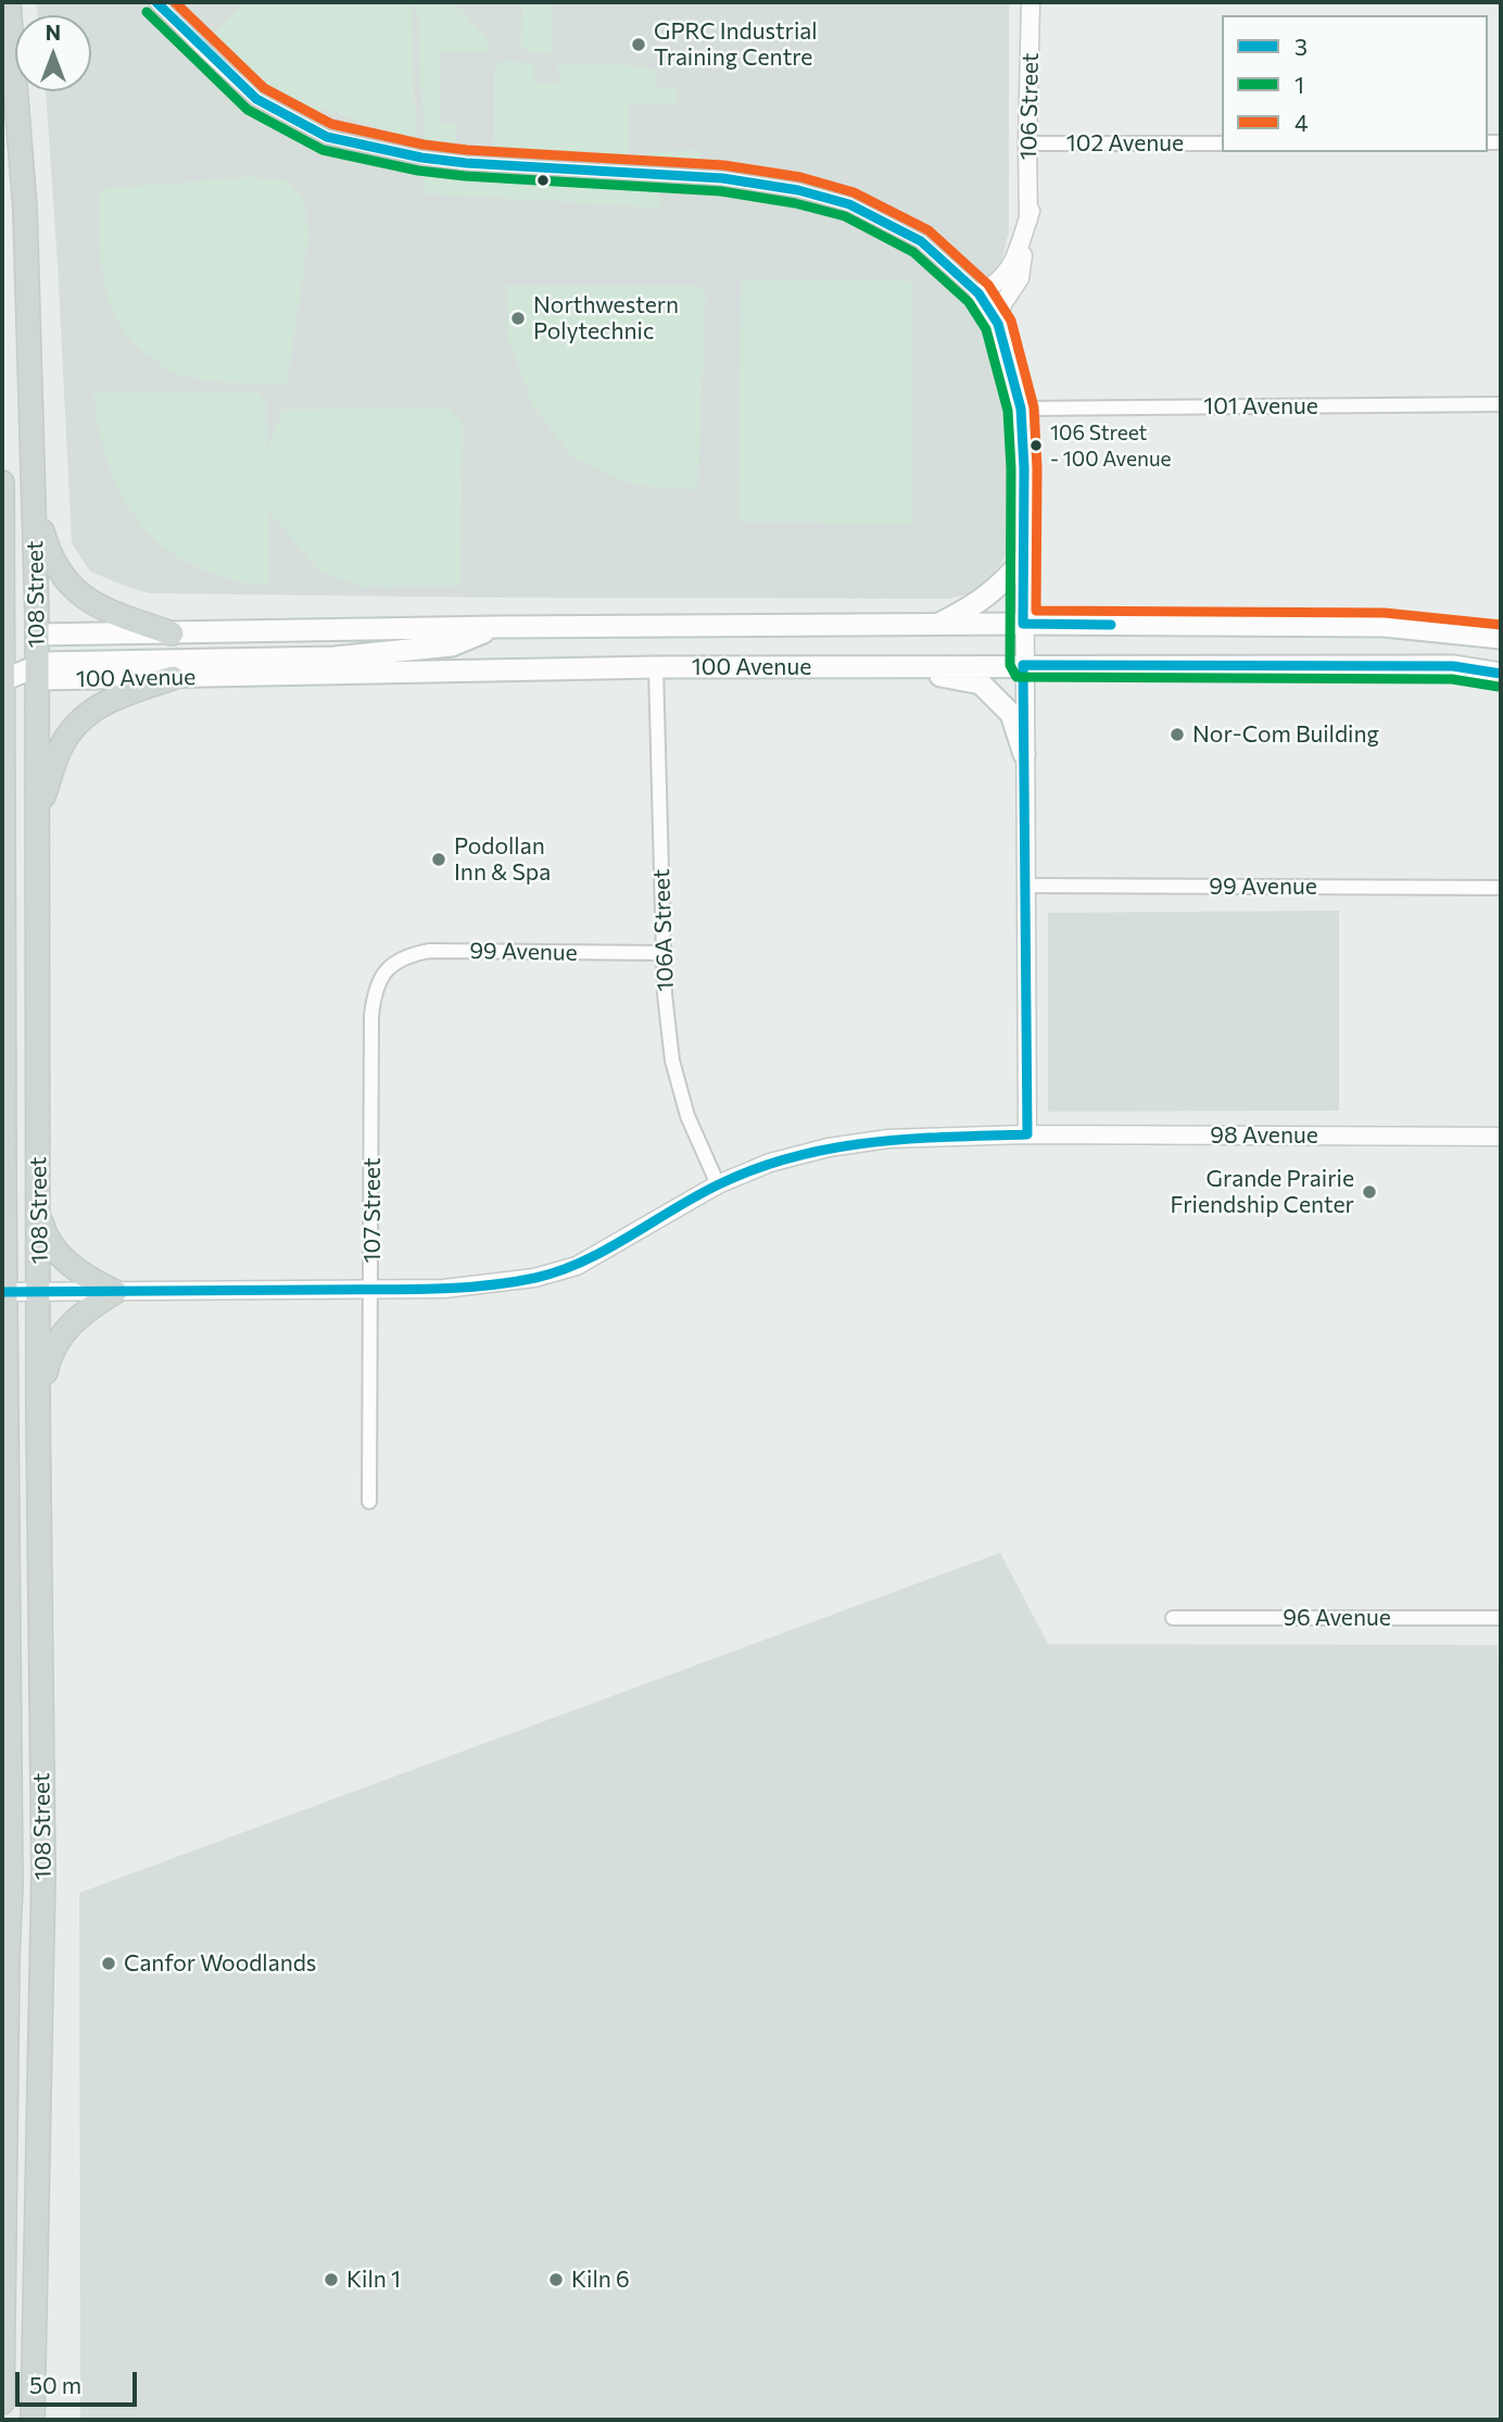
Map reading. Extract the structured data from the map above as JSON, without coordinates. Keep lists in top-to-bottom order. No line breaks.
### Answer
{"streets":{"main road":["108 Street","100 Avenue"],"street":["106 Street","102 Avenue","101 Avenue","99 Avenue","106A Street","98 Avenue","107 Street","96 Avenue"]},"crossings":[["106 Street","102 Avenue"],["108 Street","100 Avenue"],["108 Street","98 Avenue"],["100 Avenue","106A Street"],["99 Avenue","106A Street"],["99 Avenue","107 Street"],["106A Street","98 Avenue"],["98 Avenue","107 Street"]],"places":["GPRC Industrial Training Centre","Northwestern Polytechnic","106 Street - 100 Avenue","Nor-Com Building","Podollan Inn & Spa","Grande Prairie Friendship Center","Canfor Woodlands","Kiln 1","Kiln 6"],"lines":["transit line 3","transit line 4","transit line 1"],"legend":["3","1","4"],"scale_bar":"50 m","north":"top"}
